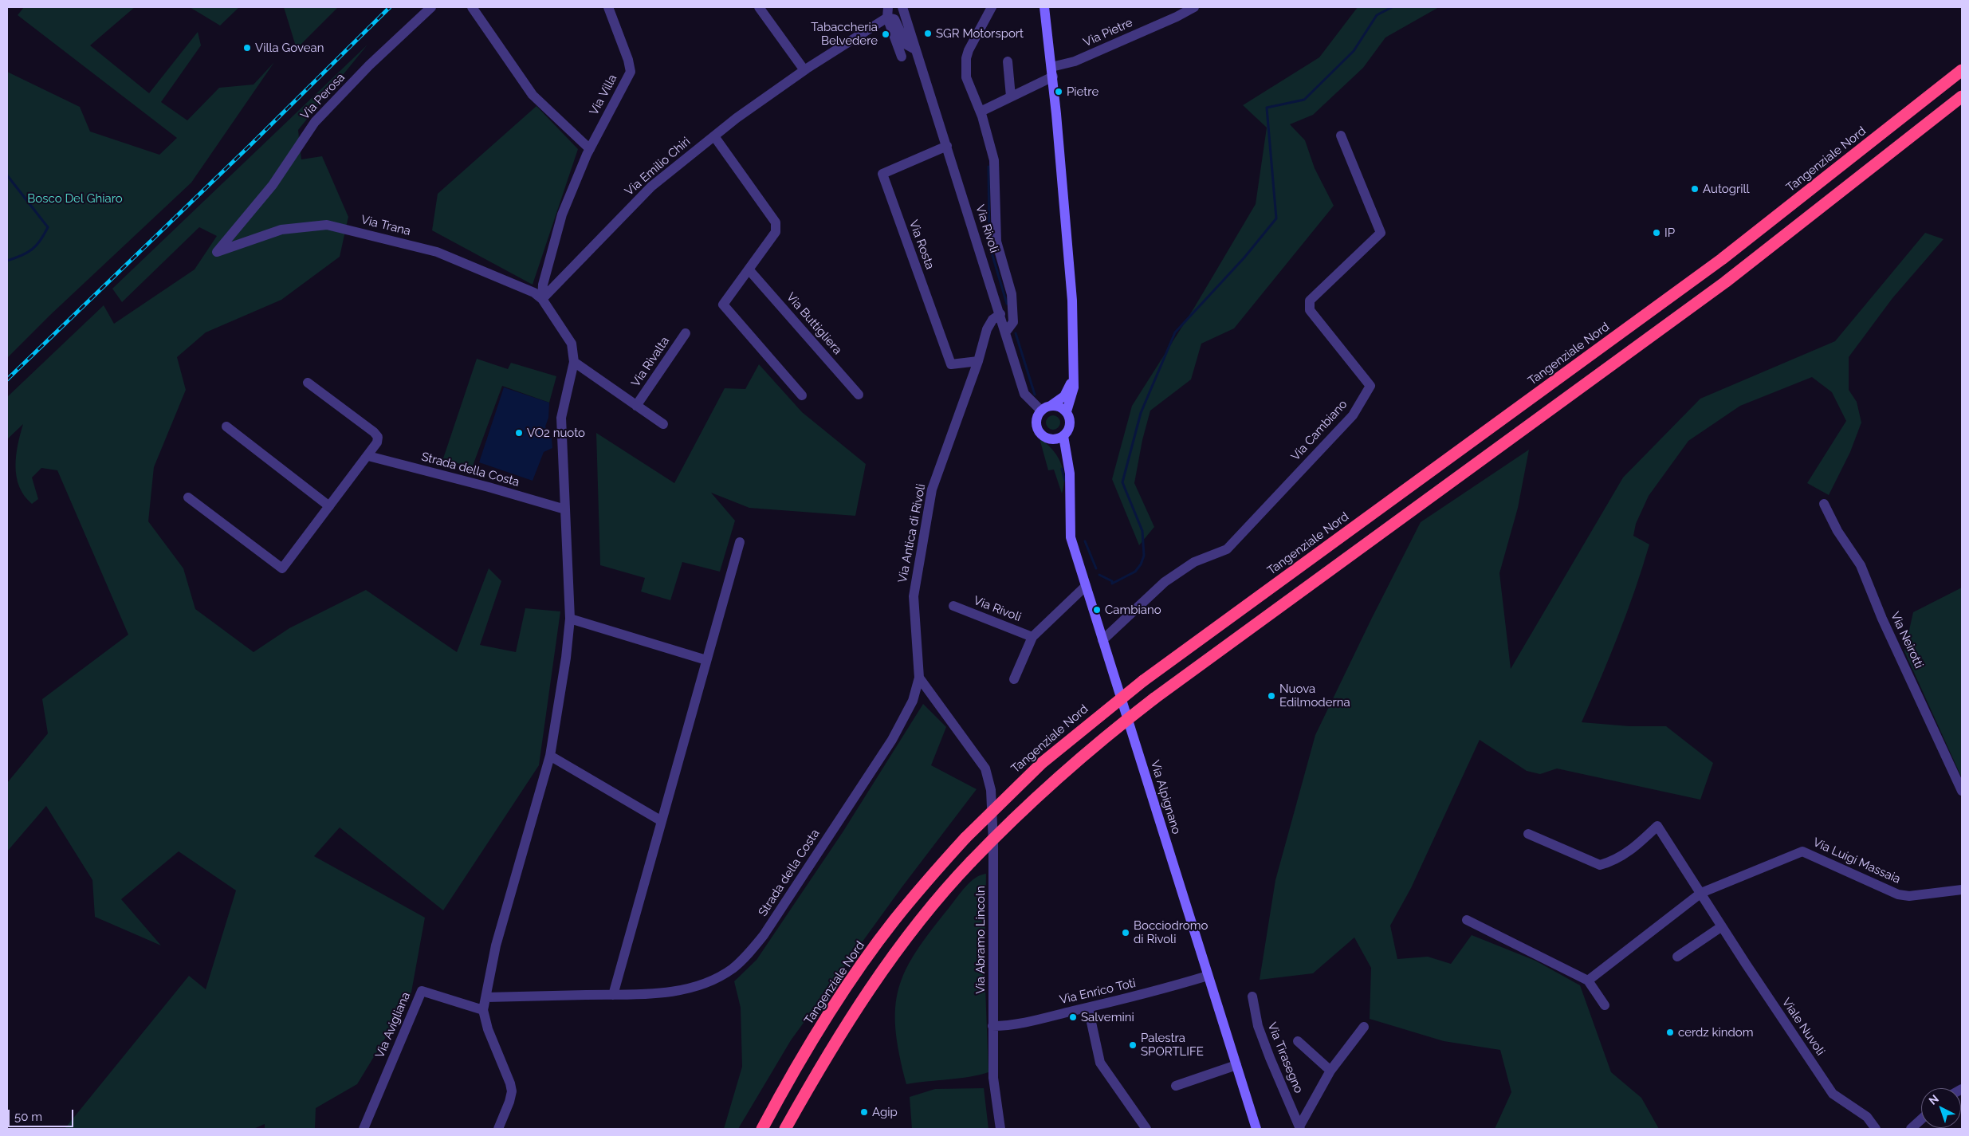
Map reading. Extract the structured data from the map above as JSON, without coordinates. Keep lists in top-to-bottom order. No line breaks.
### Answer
{"streets":{"highway":["Tangenziale Nord"],"street":["Via Pietre","Via Villa","Via Perosa","Via Emilio Chiri","Via Trana","Via Rivoli","Via Rosta","Via Buttigliera","Via Rivalta","Via Cambiano","Strada della Costa","Via Antica di Rivoli","Via Neirotti","Via Alpignano","Via Luigi Massaia","Via Abramo Lincoln","Via Enrico Toti","Via Avigliana","Viale Nuvoli","Via Tirasegno"]},"crossings":[["Via Perosa","Via Trana"],["Via Emilio Chiri","Via Trana"],["Via Emilio Chiri","Via Rivoli"],["Via Rivoli","Via Rosta"],["Via Rivoli","Via Antica di Rivoli"],["Via Rosta","Via Antica di Rivoli"],["Via Cambiano","Via Alpignano"],["Strada della Costa","Via Antica di Rivoli"],["Strada della Costa","Via Abramo Lincoln"],["Via Antica di Rivoli","Via Abramo Lincoln"],["Via Alpignano","Via Enrico Toti"],["Via Luigi Massaia","Viale Nuvoli"],["Via Abramo Lincoln","Via Enrico Toti"]],"parks":["Bosco Del Ghiaro"],"places":["SGR Motorsport","Tabaccheria Belvedere","Villa Govean","Pietre","Autogrill","IP","VO2 nuoto","Cambiano","Nuova Edilmoderna","Bocciodromo di Rivoli","Salvemini","cerdz kindom","Palestra SPORTLIFE","Agip"],"scale_bar":"50 m","north":"top left"}
